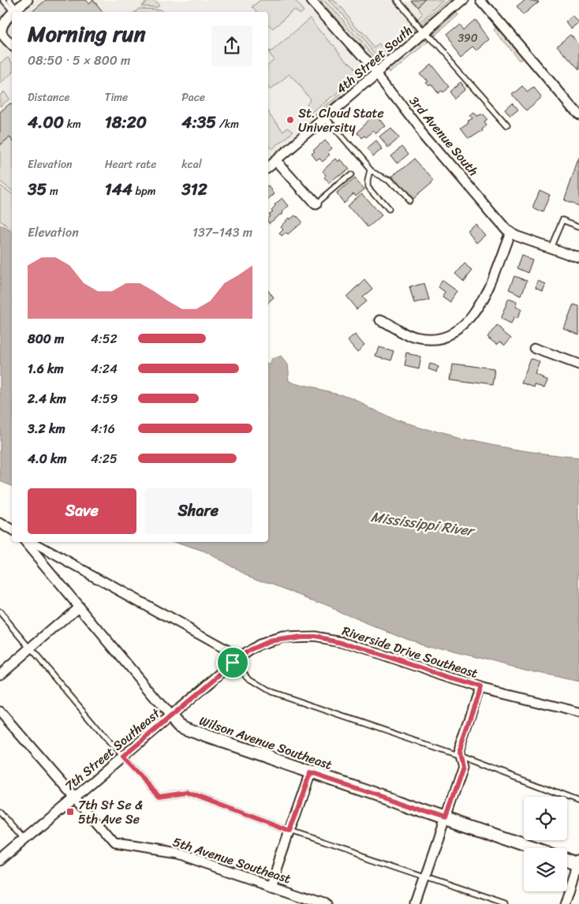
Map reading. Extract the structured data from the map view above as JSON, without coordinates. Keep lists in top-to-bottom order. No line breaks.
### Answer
{"streets":{"street":["4th Street South","3rd Avenue South","Riverside Drive Southeast","Wilson Avenue Southeast","7th Street Southeast","5th Avenue Southeast"]},"crossings":[["4th Street South","3rd Avenue South"],["Riverside Drive Southeast","7th Street Southeast"],["Wilson Avenue Southeast","7th Street Southeast"],["7th Street Southeast","5th Avenue Southeast"]],"water":["Mississippi River"],"places":{"other":["St. Cloud State University"],"transit":["7th St Se & 5th Ave Se"]},"house_numbers":["390"],"page":{"heading":["Morning run","08:50 · 5 × 800 m"],"stats":[["Distance","4.00 km"],["Time","18:20"],["Pace","4:35 /km"],["Elevation","35 m"],["Heart rate","144 bpm"],["kcal","312"]],"chart":["Elevation","137–143 m"],"list":[{"name":"800 m","note":"4:52"},{"name":"1.6 km","note":"4:24"},{"name":"2.4 km","note":"4:59"},{"name":"3.2 km","note":"4:16"},{"name":"4.0 km","note":"4:25"}],"buttons":["Save","Share"]}}
